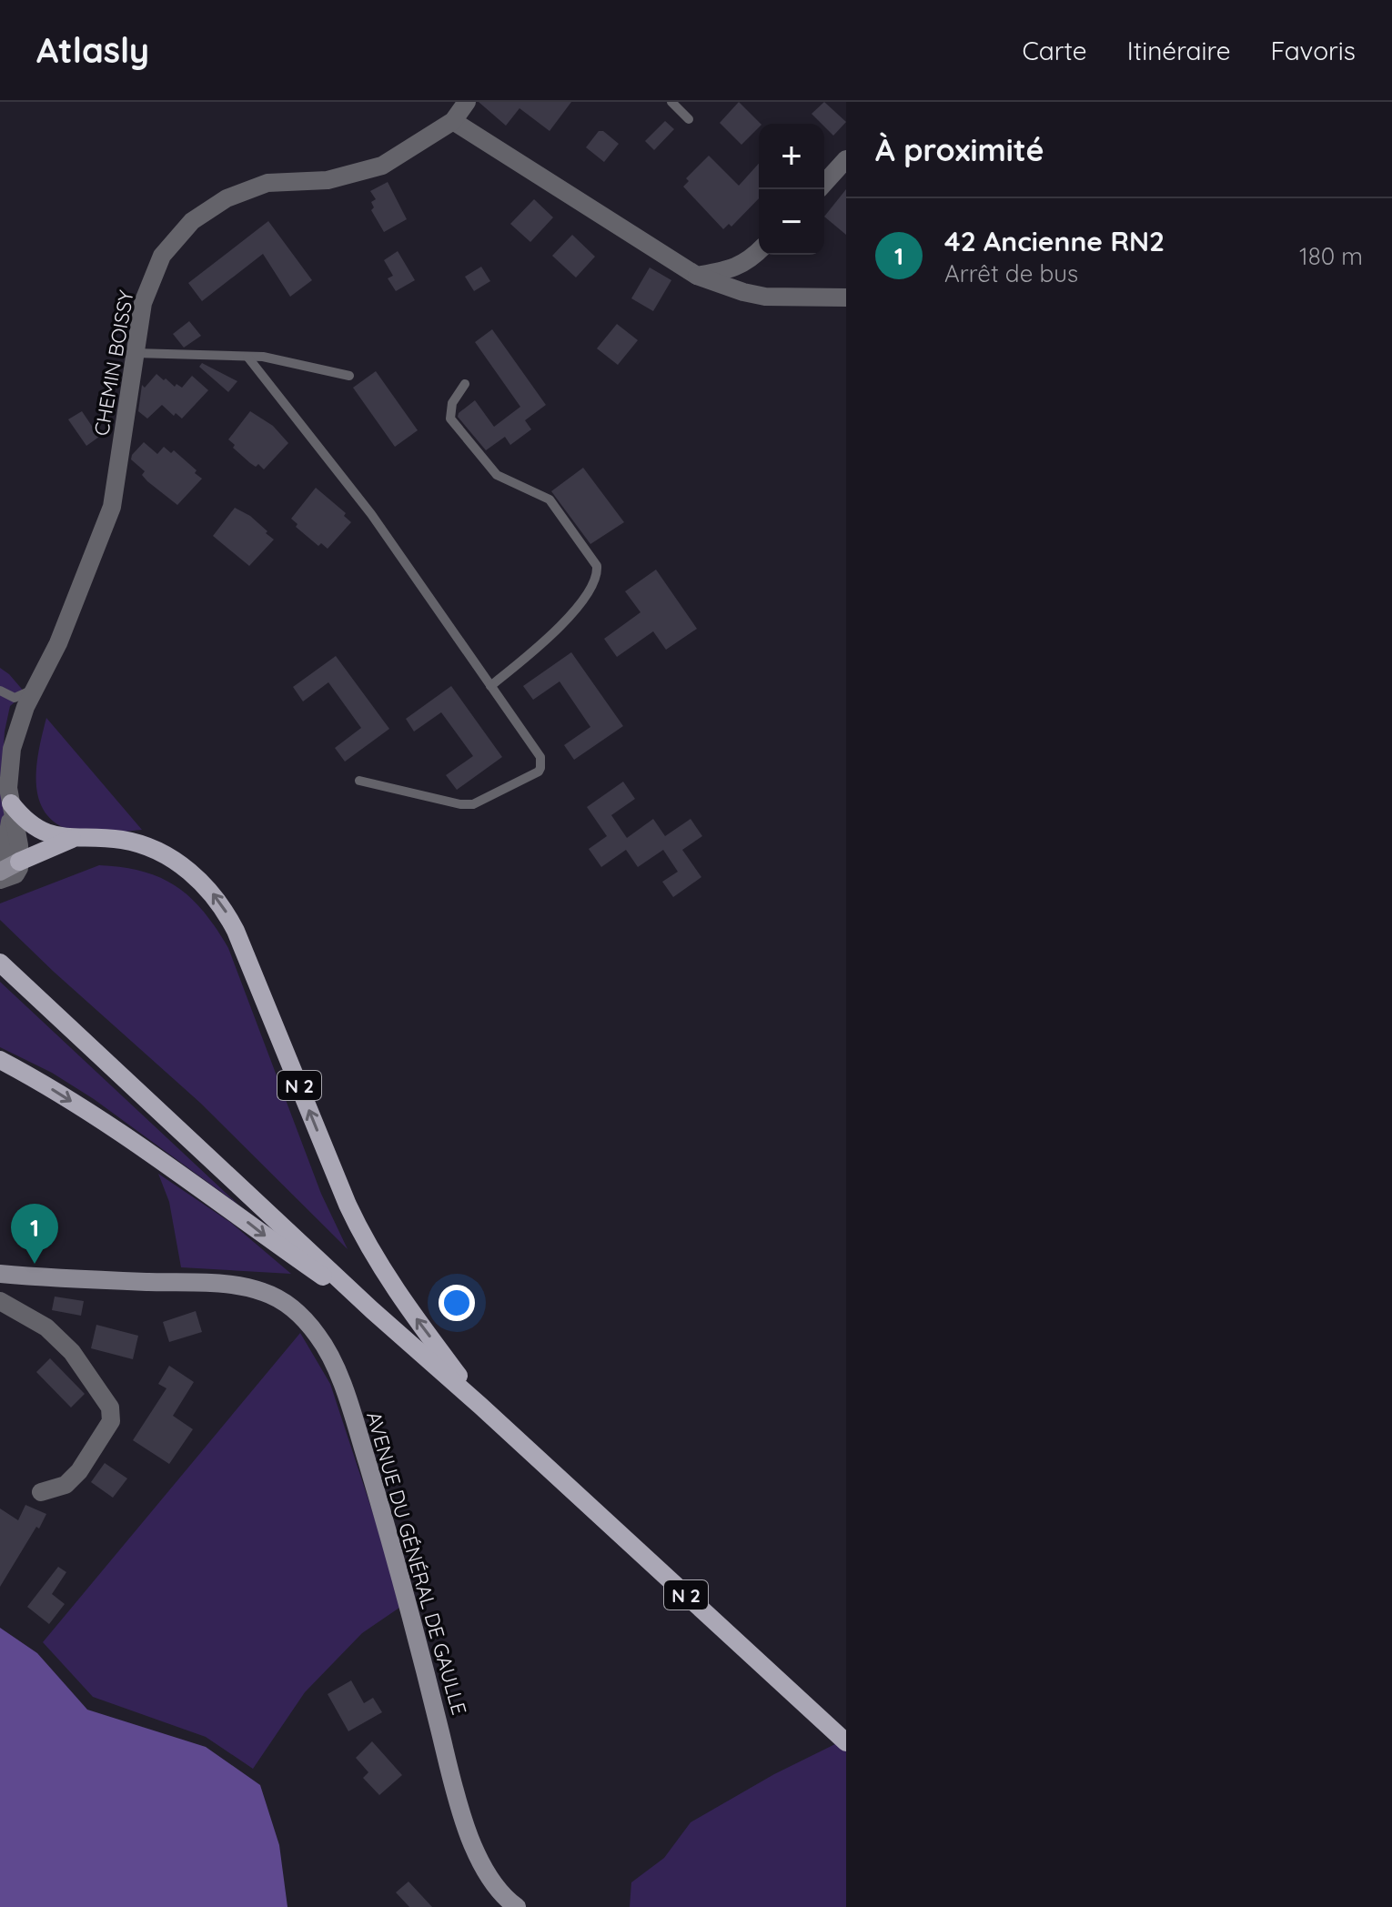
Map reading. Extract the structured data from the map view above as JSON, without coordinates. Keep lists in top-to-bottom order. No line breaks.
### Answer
{"streets":{"main road":["N 2","AVENUE DU GÉNÉRAL DE GAULLE"],"street":["CHEMIN BOISSY"]},"crossings":[["CHEMIN BOISSY","N 2"]],"page":{"header":"Atlasly","nav":["Carte","Itinéraire","Favoris"],"heading":"À proximité","map_buttons":["+","−"],"list":[{"mark":"1","name":"42 Ancienne RN2","note":"Arrêt de bus","value":"180 m"}],"pins":"1"}}
